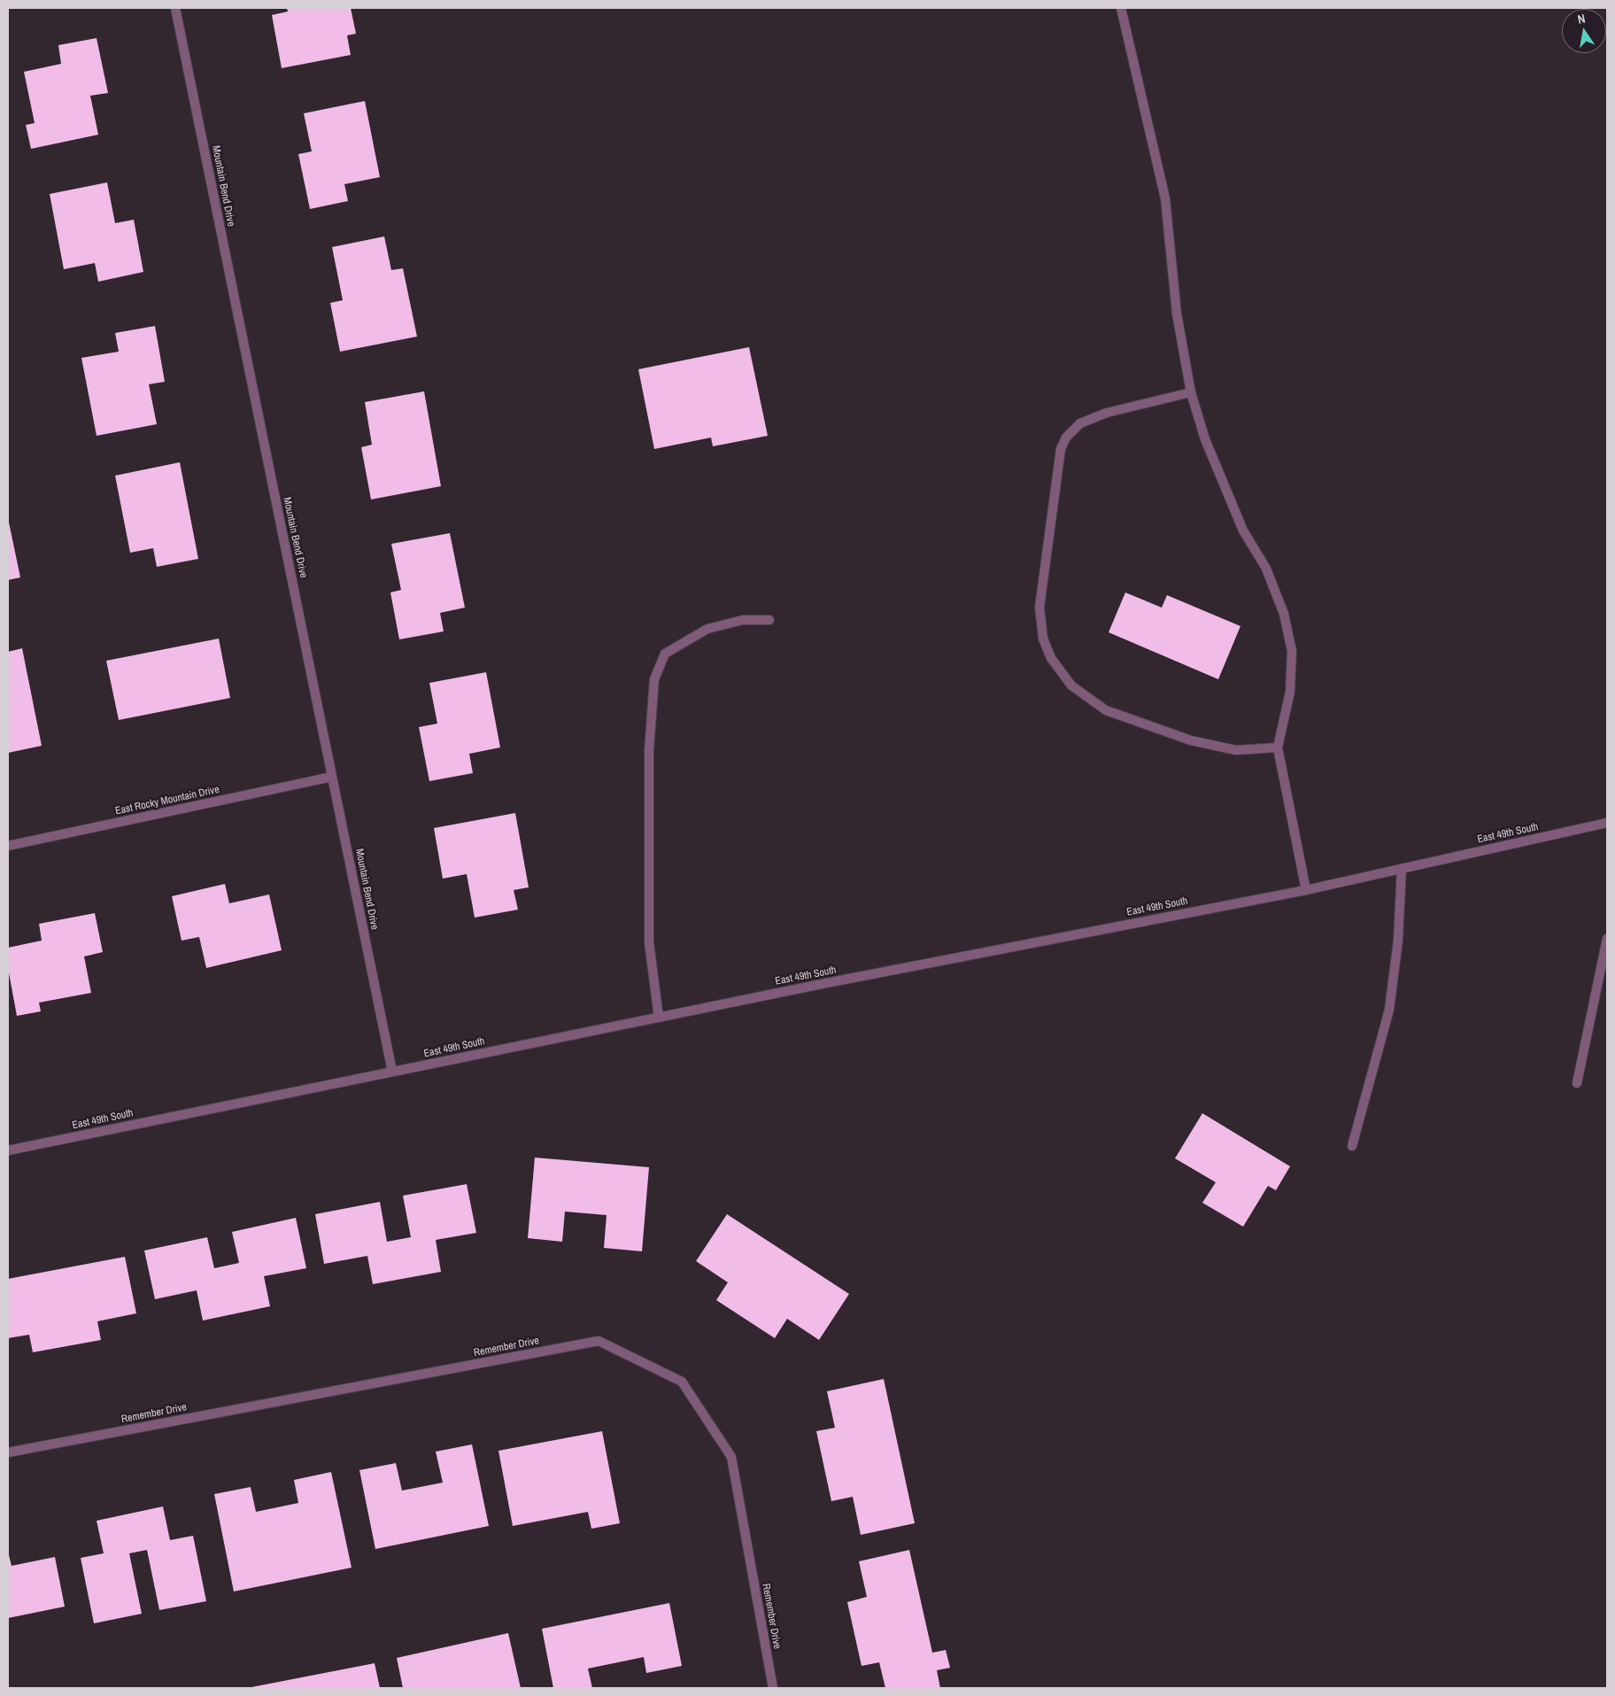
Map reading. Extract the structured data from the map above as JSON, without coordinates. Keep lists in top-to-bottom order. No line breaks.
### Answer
{"streets":{"street":["Mountain Bend Drive","East Rocky Mountain Drive","East 49th South","Remember Drive"]},"crossings":[["Mountain Bend Drive","East Rocky Mountain Drive"],["Mountain Bend Drive","East 49th South"]],"north":"top"}
